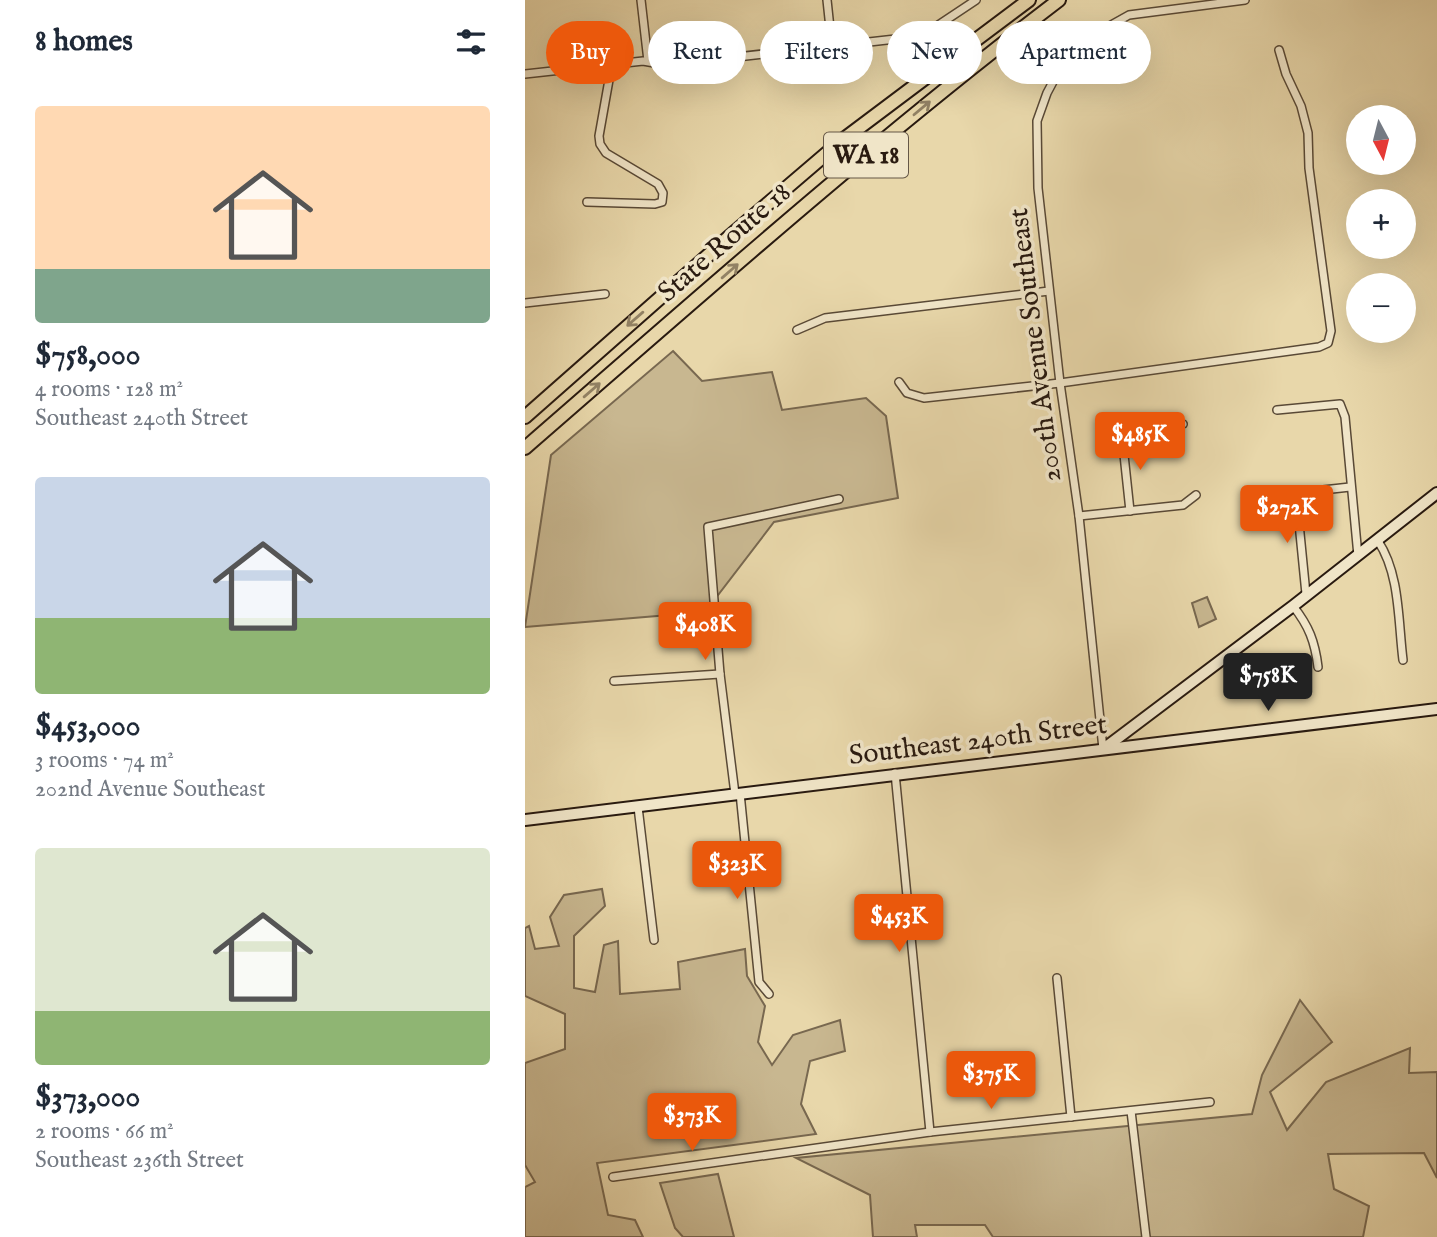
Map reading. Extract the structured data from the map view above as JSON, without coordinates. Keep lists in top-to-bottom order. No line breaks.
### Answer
{"streets":{"highway":["WA 18","State Route 18"],"main road":["Southeast 240th Street"],"street":["200th Avenue Southeast"]},"crossings":[["200th Avenue Southeast","Southeast 240th Street"]],"north":"bottom","page":{"heading":"8 homes","chip":["Buy","Rent","Filters","New","Apartment"],"list":[{"name":"$758,000","note":"4 rooms · 128 m² · Southeast 240th Street"},{"name":"$453,000","note":"3 rooms · 74 m² · 202nd Avenue Southeast"},{"name":"$373,000","note":"2 rooms · 66 m² · Southeast 236th Street"}],"map_buttons":["+","−"],"price":["$485K","$272K","$408K","$758K","$323K","$453K","$375K","$373K"]}}
